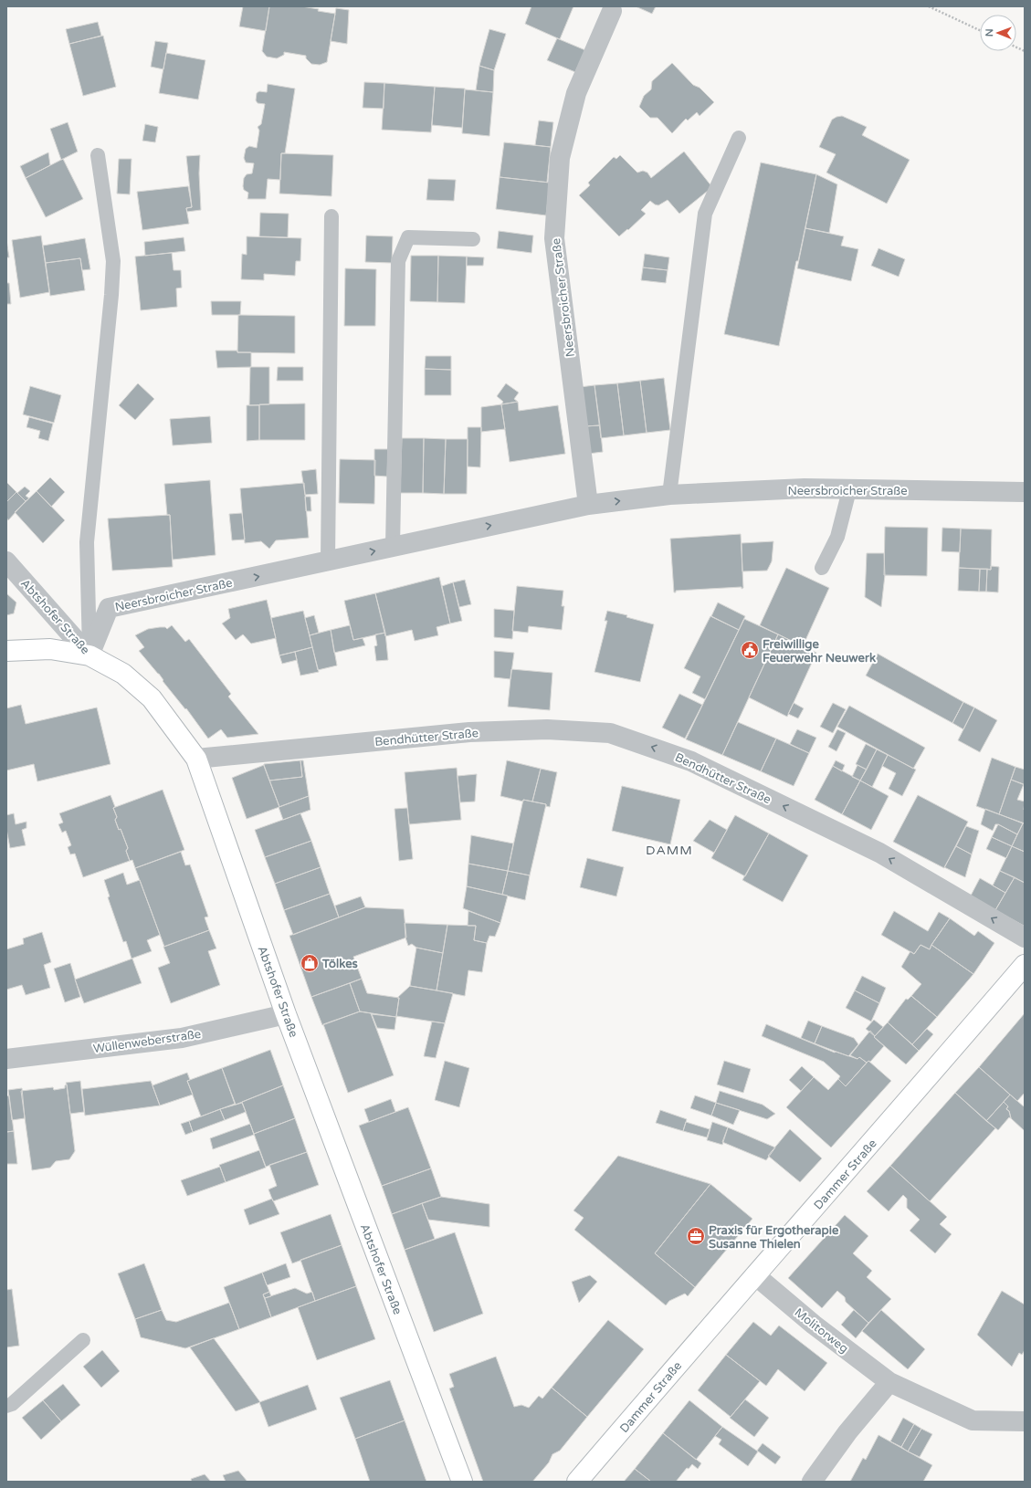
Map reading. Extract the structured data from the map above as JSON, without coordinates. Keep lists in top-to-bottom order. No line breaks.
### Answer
{"streets":{"street":["Neersbroicher Straße","Abtshofer Straße","Bendhütter Straße","Wüllenweberstraße","Dammer Straße","Molitorweg"]},"crossings":[["Neersbroicher Straße","Abtshofer Straße"],["Abtshofer Straße","Bendhütter Straße"],["Abtshofer Straße","Wüllenweberstraße"],["Dammer Straße","Molitorweg"]],"one_way":["Neersbroicher Straße","Bendhütter Straße"],"districts":["DAMM"],"places":{"public building":["Freiwillige Feuerwehr Neuwerk"],"shop":["Tölkes"],"office":["Praxis für Ergotherapie Susanne Thielen"]},"north":"left"}
